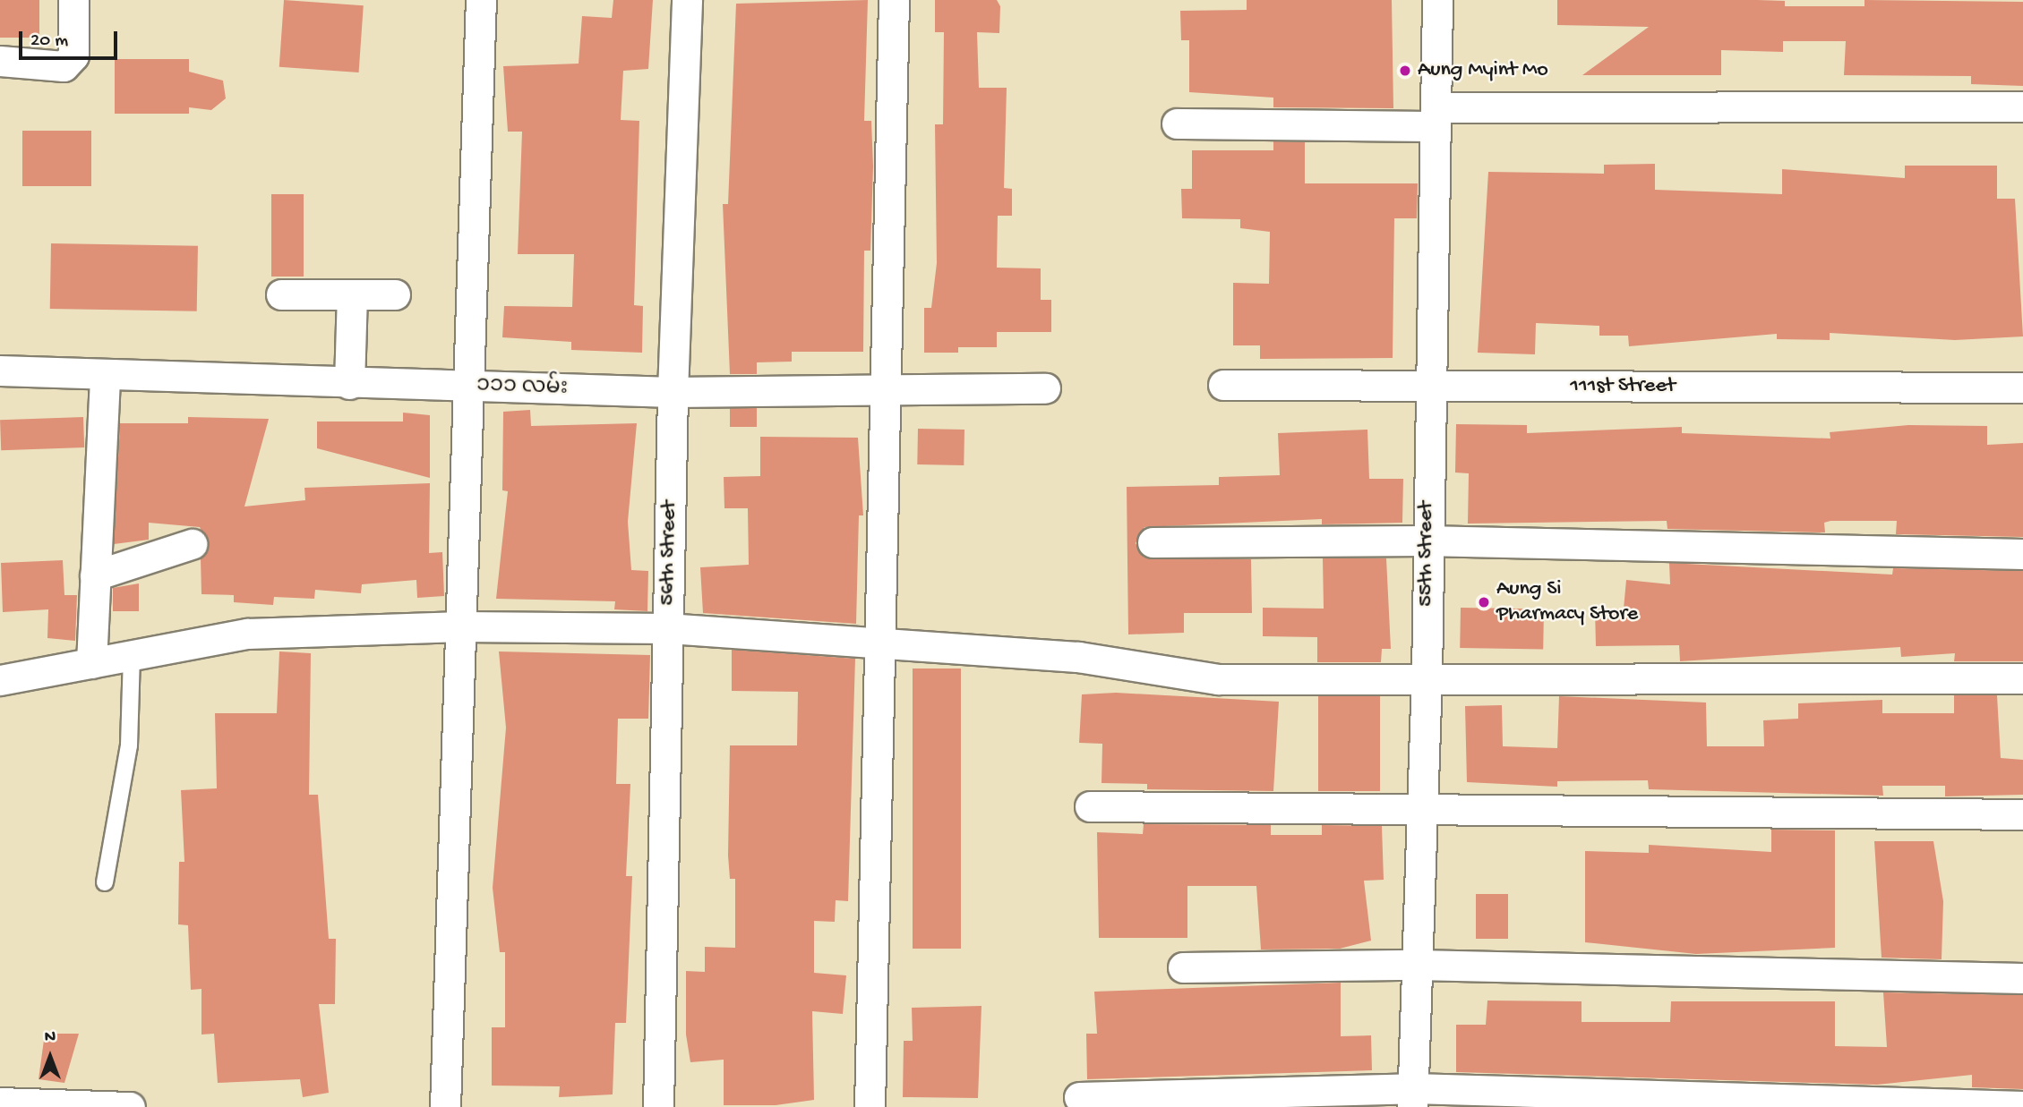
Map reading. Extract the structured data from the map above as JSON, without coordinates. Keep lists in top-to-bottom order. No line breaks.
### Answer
{"streets":{"street":["111st Street","၁၁၁ လမ်း","56th Street","55th Street"]},"crossings":[["111st Street","55th Street"],["၁၁၁ လမ်း","56th Street"]],"places":["Aung Myint Mo","Aung Si Pharmacy Store"],"scale_bar":"20 m","north":"top"}
